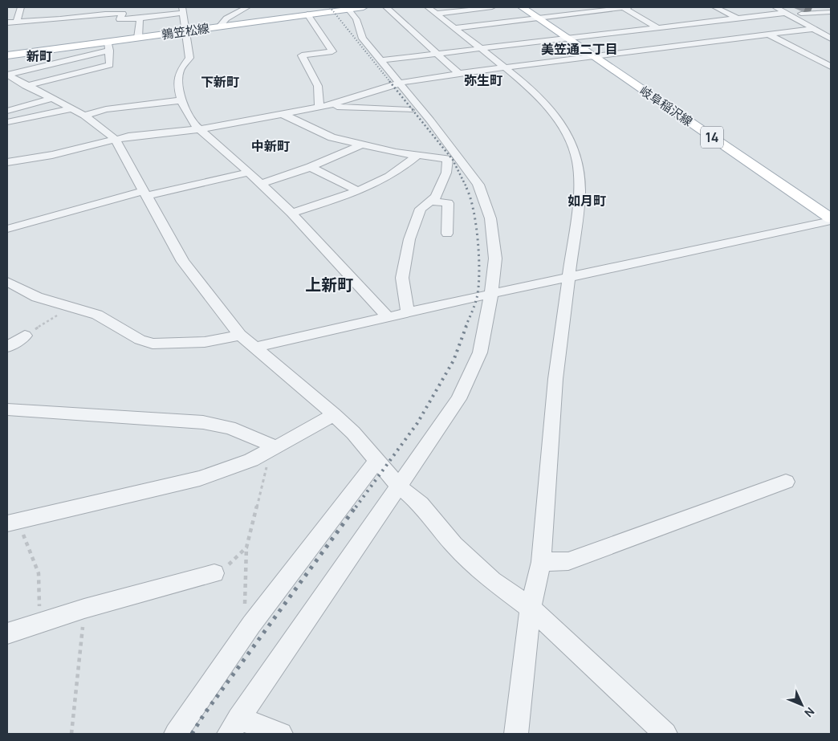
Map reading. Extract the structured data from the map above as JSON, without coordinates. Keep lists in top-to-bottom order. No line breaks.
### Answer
{"streets":{"main road":["鶉笠松線","岐阜稲沢線","14"]},"districts":["美笠通二丁目","新町","弥生町","下新町","中新町","如月町","上新町"],"north":"bottom right"}
